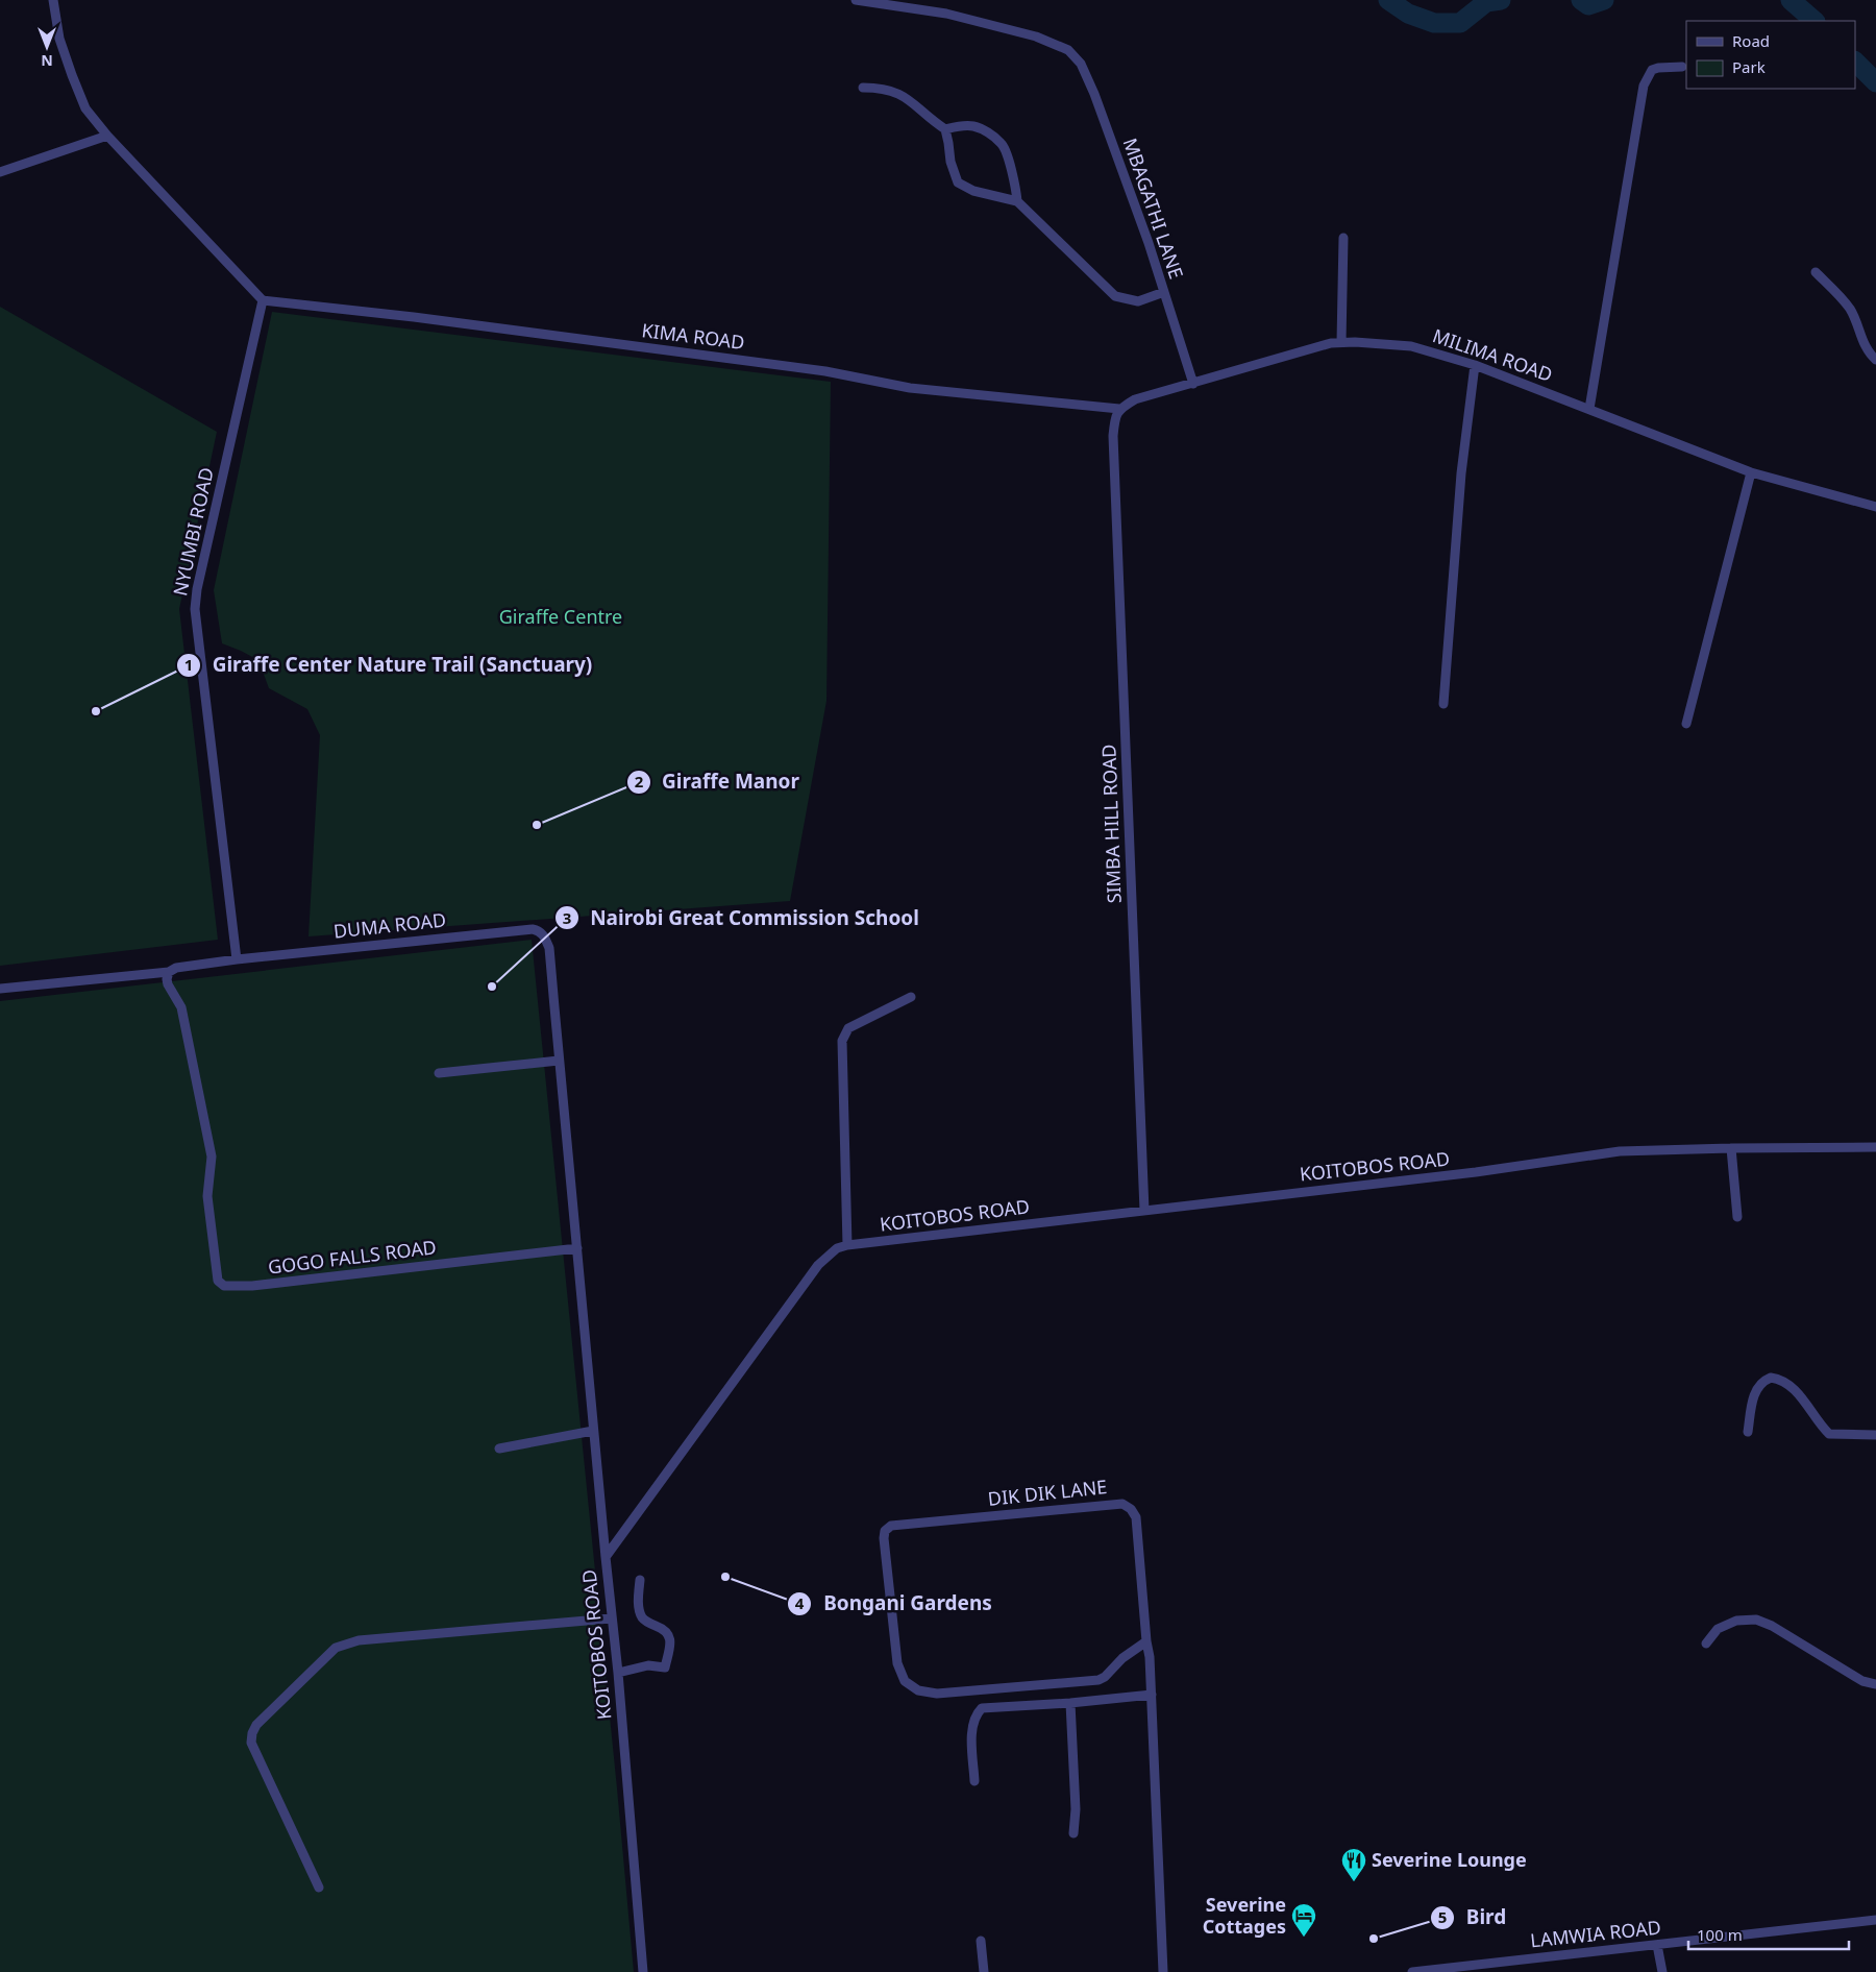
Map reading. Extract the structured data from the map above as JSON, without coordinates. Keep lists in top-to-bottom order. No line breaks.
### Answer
{"streets":{"street":["MBAGATHI LANE","KIMA ROAD","MILIMA ROAD","NYUMBI ROAD","SIMBA HILL ROAD","DUMA ROAD","KOITOBOS ROAD","GOGO FALLS ROAD","DIK DIK LANE","LAMWIA ROAD"]},"crossings":[["MBAGATHI LANE","MILIMA ROAD"],["KIMA ROAD","MILIMA ROAD"],["KIMA ROAD","NYUMBI ROAD"],["KIMA ROAD","SIMBA HILL ROAD"],["MILIMA ROAD","SIMBA HILL ROAD"],["NYUMBI ROAD","DUMA ROAD"],["SIMBA HILL ROAD","KOITOBOS ROAD"],["DUMA ROAD","GOGO FALLS ROAD"]],"parks":["Giraffe Centre"],"places":{"other":["Giraffe Center Nature Trail (Sanctuary)","Giraffe Manor","Nairobi Great Commission School","Bongani Gardens","Bird"],"restaurant":["Severine Lounge"],"hotel":["Severine Cottages"]},"legend":["Road","Park"],"scale_bar":"100 m","north":"bottom"}
